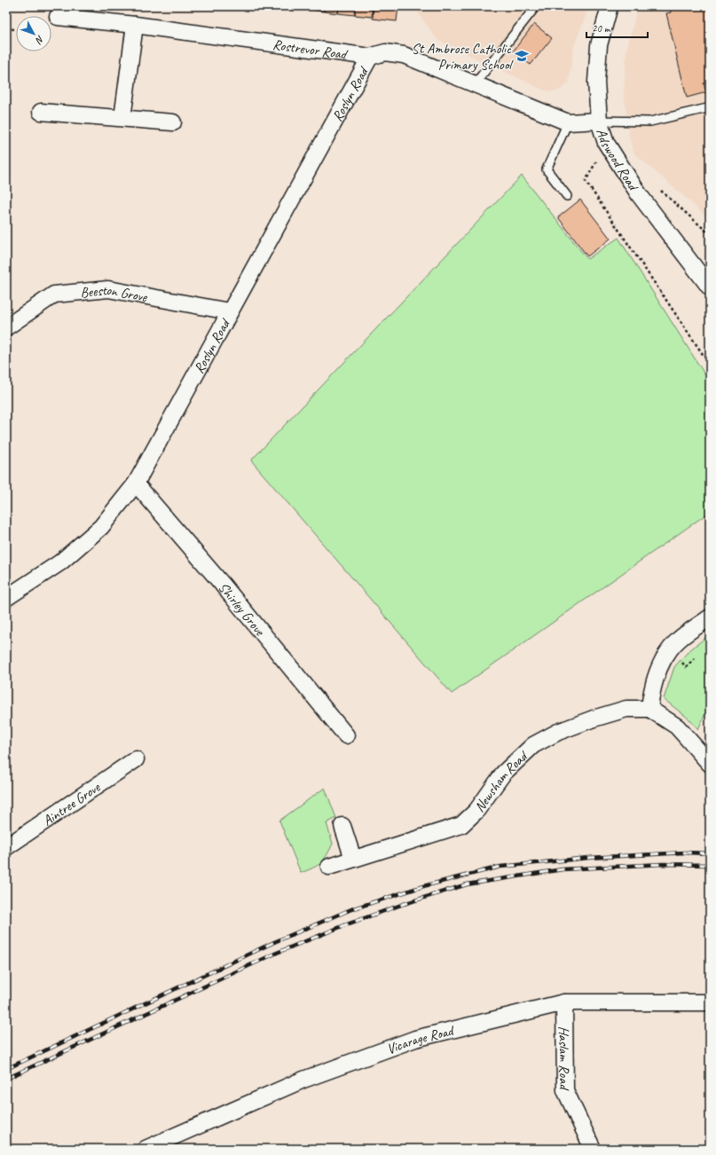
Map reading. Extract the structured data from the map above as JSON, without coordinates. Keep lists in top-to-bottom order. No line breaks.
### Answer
{"streets":{"street":["Rostrevor Road","Roslyn Road","Adswood Road","Beeston Grove","Shirley Grove","Newsham Road","Aintree Grove","Vicarage Road","Haslam Road"]},"crossings":[["Rostrevor Road","Roslyn Road"],["Rostrevor Road","Adswood Road"],["Roslyn Road","Beeston Grove"],["Roslyn Road","Shirley Grove"],["Vicarage Road","Haslam Road"]],"places":{"school or university":["St Ambrose Catholic Primary School"]},"scale_bar":"20 m","north":"bottom right"}
